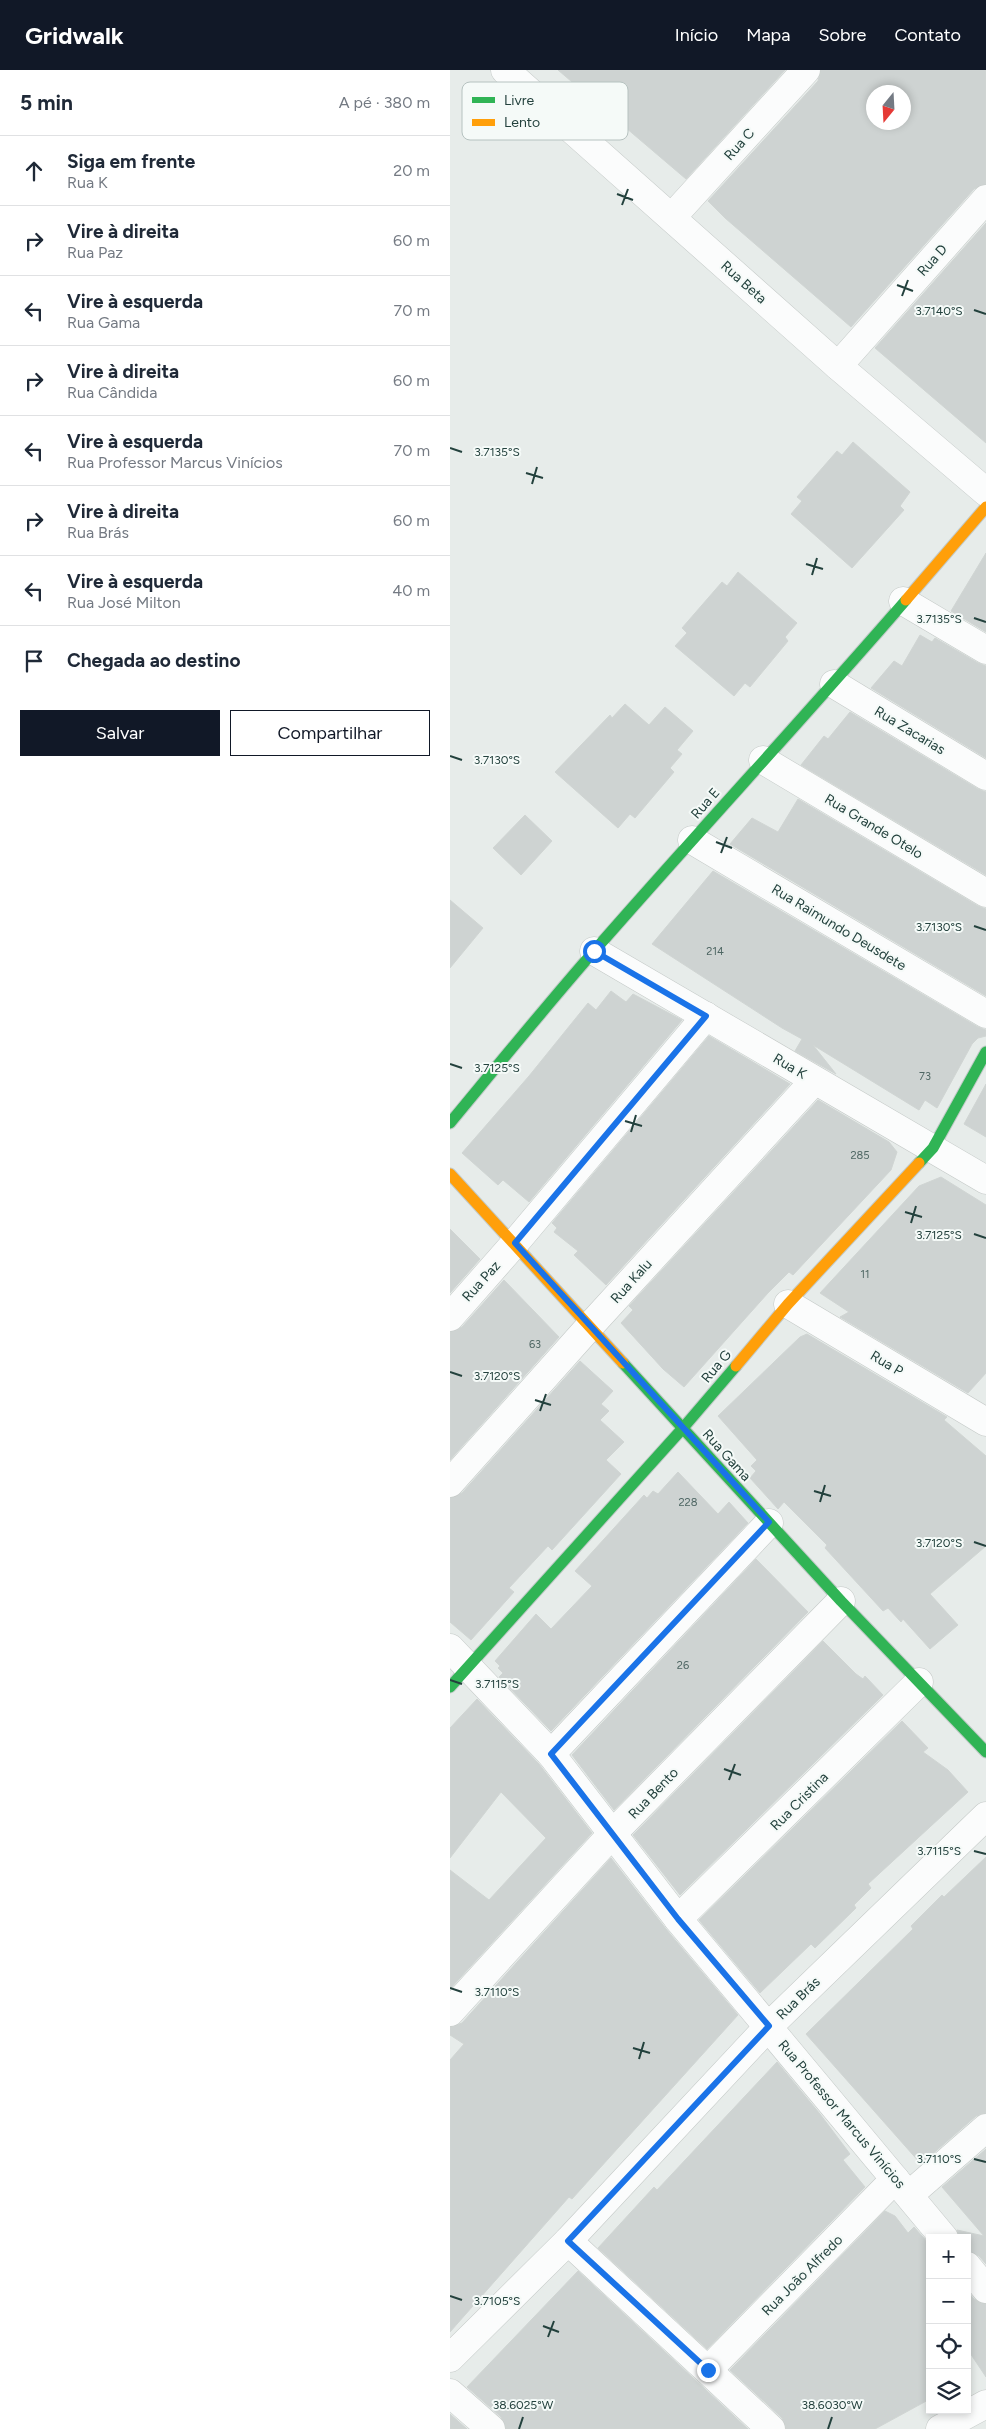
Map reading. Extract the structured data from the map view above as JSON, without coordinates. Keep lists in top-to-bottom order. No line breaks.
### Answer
{"streets":{"street":["Rua C","Rua D","Rua Beta","Rua Zacarias","Rua E","Rua Grande Otelo","Rua Raimundo Deusdete","Rua K","Rua Paz","Rua Kalu","Rua P","Rua G","Rua Gama","Rua Bento","Rua Cristina","Rua Brás","Rua Professor Marcus Vinícios","Rua João Alfredo"]},"crossings":[["Rua C","Rua Beta"],["Rua D","Rua Beta"],["Rua Zacarias","Rua E"],["Rua E","Rua Grande Otelo"],["Rua E","Rua Raimundo Deusdete"],["Rua E","Rua K"],["Rua K","Rua Paz"],["Rua K","Rua Kalu"],["Rua K","Rua G"],["Rua Paz","Rua Gama"],["Rua Kalu","Rua Gama"],["Rua P","Rua G"],["Rua G","Rua Gama"],["Rua G","Rua Professor Marcus Vinícios"],["Rua Gama","Rua Bento"],["Rua Gama","Rua Cristina"],["Rua Bento","Rua Professor Marcus Vinícios"],["Rua Cristina","Rua Professor Marcus Vinícios"],["Rua Brás","Rua Professor Marcus Vinícios"],["Rua Professor Marcus Vinícios","Rua João Alfredo"]],"house_numbers":["214","73","285","11","63","228","26"],"legend":["Livre","Lento"],"north":"bottom","page":{"header":"Gridwalk","nav":["Início","Mapa","Sobre","Contato"],"heading":["5 min","A pé · 380 m"],"list":[["Siga em frente","Rua K","20 m"],["Vire à direita","Rua Paz","60 m"],["Vire à esquerda","Rua Gama","70 m"],["Vire à direita","Rua Cândida","60 m"],["Vire à esquerda","Rua Professor Marcus Vinícios","70 m"],["Vire à direita","Rua Brás","60 m"],["Vire à esquerda","Rua José Milton","40 m"],"Chegada ao destino"],"buttons":["Salvar","Compartilhar"],"map_buttons":["+","−"]},"coordinates":["3.7140°S","3.7135°S","3.7130°S","3.7125°S","3.7120°S","3.7115°S","3.7110°S","3.7105°S","38.6025°W","38.6030°W"]}
